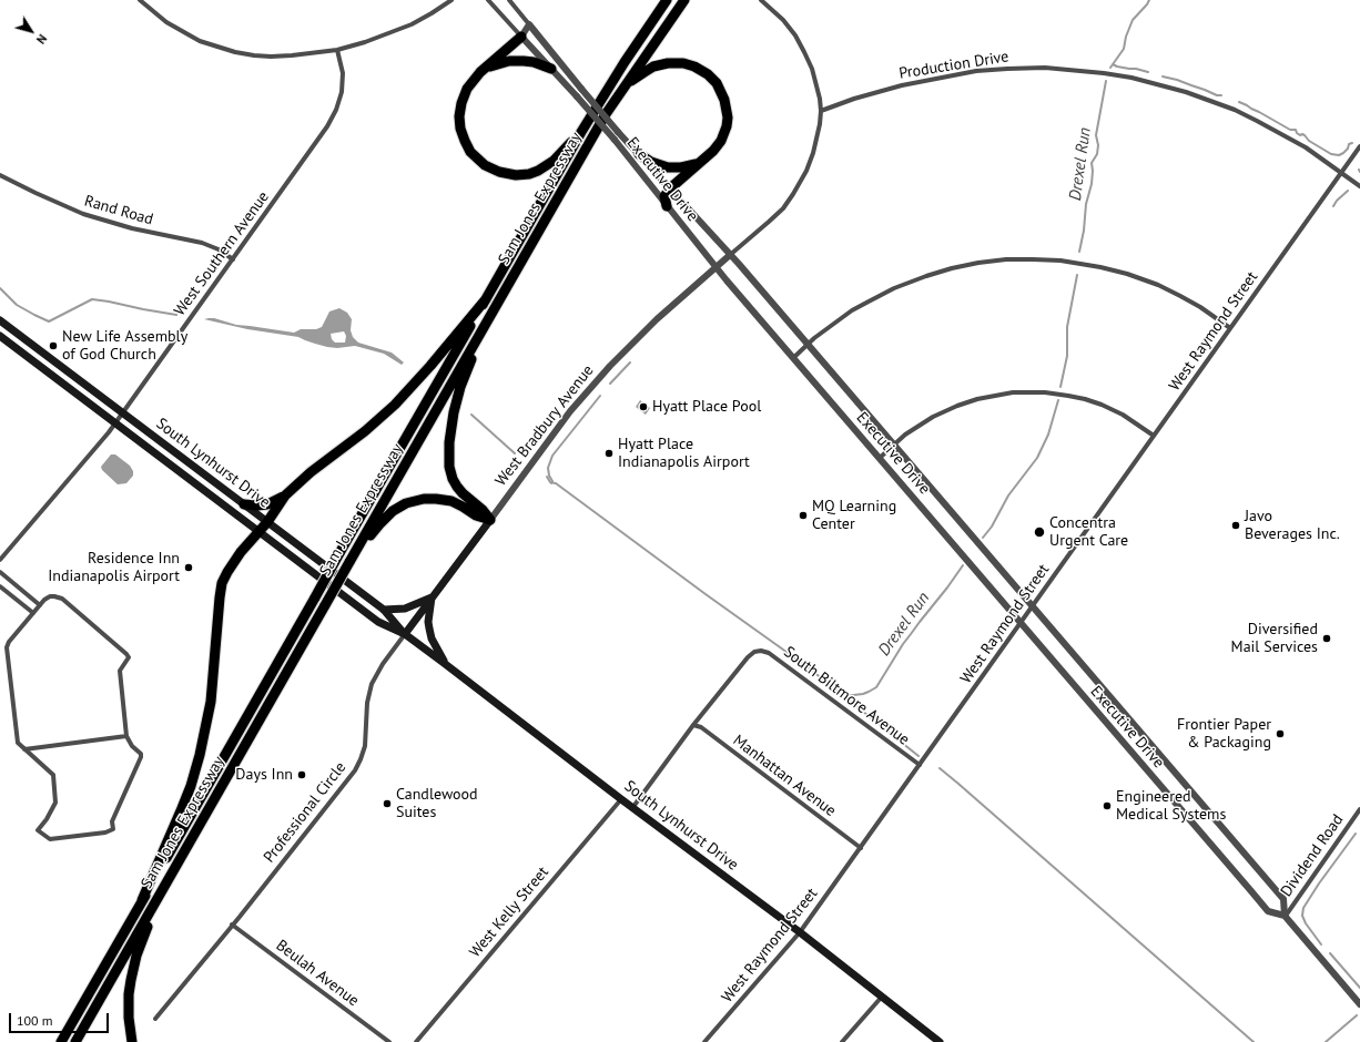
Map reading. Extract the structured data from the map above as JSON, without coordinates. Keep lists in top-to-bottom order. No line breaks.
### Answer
{"streets":{"highway":["Sam Jones Expressway"],"main road":["West Bradbury Avenue","South Lynhurst Drive"],"street":["Production Drive","Executive Drive","Rand Road","West Southern Avenue","West Raymond Street","South Biltmore Avenue","Manhattan Avenue","Professional Circle","Dividend Road","West Kelly Street","Beulah Avenue"]},"crossings":[["Production Drive","West Raymond Street"],["Executive Drive","West Raymond Street"],["Executive Drive","West Bradbury Avenue"],["Executive Drive","Dividend Road"],["Rand Road","West Southern Avenue"],["West Southern Avenue","South Lynhurst Drive"],["West Raymond Street","South Lynhurst Drive"],["West Raymond Street","South Biltmore Avenue"],["West Raymond Street","Manhattan Avenue"],["West Bradbury Avenue","South Lynhurst Drive"],["West Bradbury Avenue","Professional Circle"],["South Lynhurst Drive","Professional Circle"],["South Lynhurst Drive","West Kelly Street"],["South Biltmore Avenue","Manhattan Avenue"],["Professional Circle","Beulah Avenue"]],"water":["Drexel Run"],"places":["New Life Assembly of God Church","Hyatt Place Pool","Hyatt Place Indianapolis Airport","MQ Learning Center","Javo Beverages Inc.","Concentra Urgent Care","Residence Inn Indianapolis Airport","Diversified Mail Services","Frontier Paper & Packaging","Days Inn","Candlewood Suites","Engineered Medical Systems"],"scale_bar":"100 m","north":"bottom right"}
